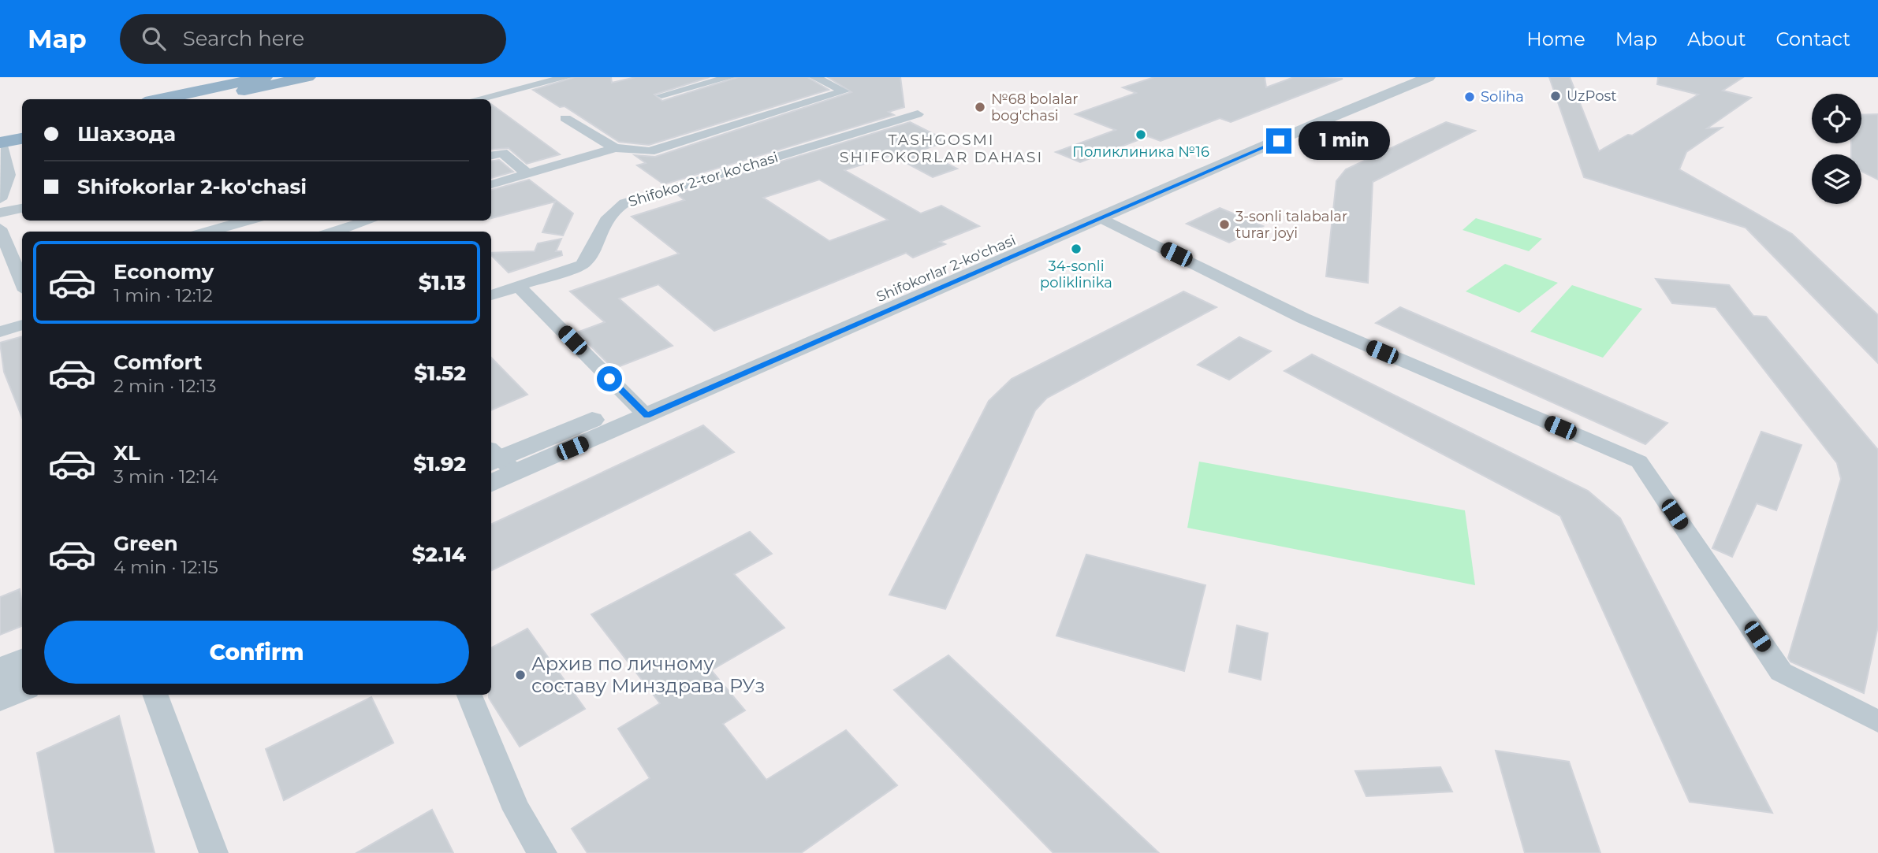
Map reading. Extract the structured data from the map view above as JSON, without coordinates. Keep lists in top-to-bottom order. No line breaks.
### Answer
{"streets":{"street":["Shifokor 2-tor ko'chasi","Shifokorlar 2-ko'chasi"]},"districts":["TASHGOSMI SHIFOKORLAR DAHASI"],"places":["UzPost","Soliha","№68 bolalar bog'chasi","Поликлиника №16","3-sonli talabalar turar joyi","34-sonli poliklinika","Архив по личному составу Минздрава РУз"],"page":{"header":"Map","search":"Search here","nav":["Home","Map","About","Contact"],"banner":["Шахзода","Shifokorlar 2-ko'chasi"],"bubble":"1 min","list":[{"name":"Economy","note":"1 min · 12:12","value":"$1.13"},{"name":"Comfort","note":"2 min · 12:13","value":"$1.52"},{"name":"XL","note":"3 min · 12:14","value":"$1.92"},{"name":"Green","note":"4 min · 12:15","value":"$2.14"}],"buttons":"Confirm"}}
